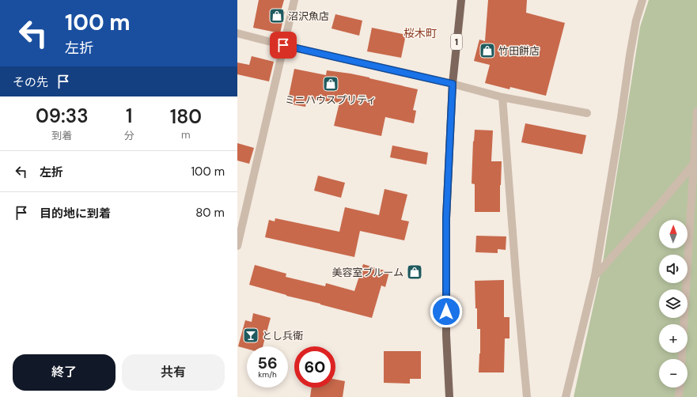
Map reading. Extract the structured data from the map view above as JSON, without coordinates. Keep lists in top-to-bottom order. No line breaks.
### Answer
{"streets":{"main road":["1"]},"districts":["桜木町"],"places":{"shop":["沼沢魚店","竹田餅店","ミニハウスプリティ","美容室ブルーム"],"bar":["とし兵衛"]},"north":"top","page":{"turn":["100 m","左折"],"then":"その先","eta":["09:33","到着","1","分","180","m"],"list":[{"name":"左折","value":"100 m"},{"name":"目的地に到着","value":"80 m"}],"map_buttons":["+","−"],"speed":"56 km/h","limit":"60","buttons":["終了","共有"]}}
